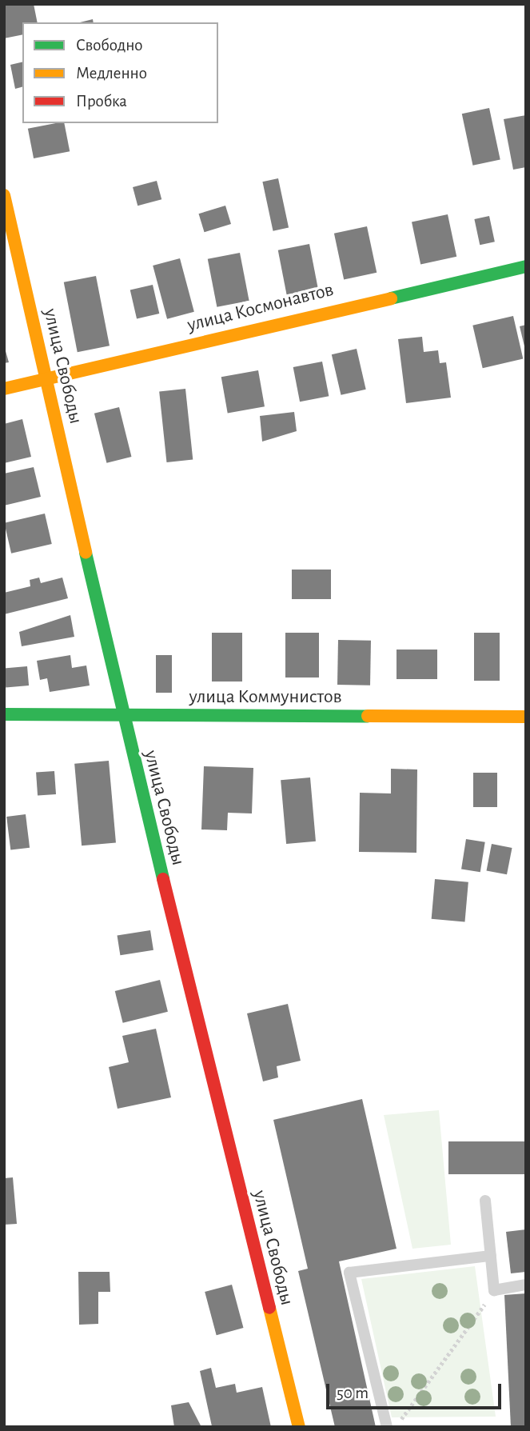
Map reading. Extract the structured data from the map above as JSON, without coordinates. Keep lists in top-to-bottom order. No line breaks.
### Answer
{"streets":{"street":["улица Космонавтов","улица Свободы","улица Коммунистов"]},"crossings":[["улица Космонавтов","улица Свободы"],["улица Свободы","улица Коммунистов"]],"legend":["Свободно","Медленно","Пробка"],"scale_bar":"50 m"}
